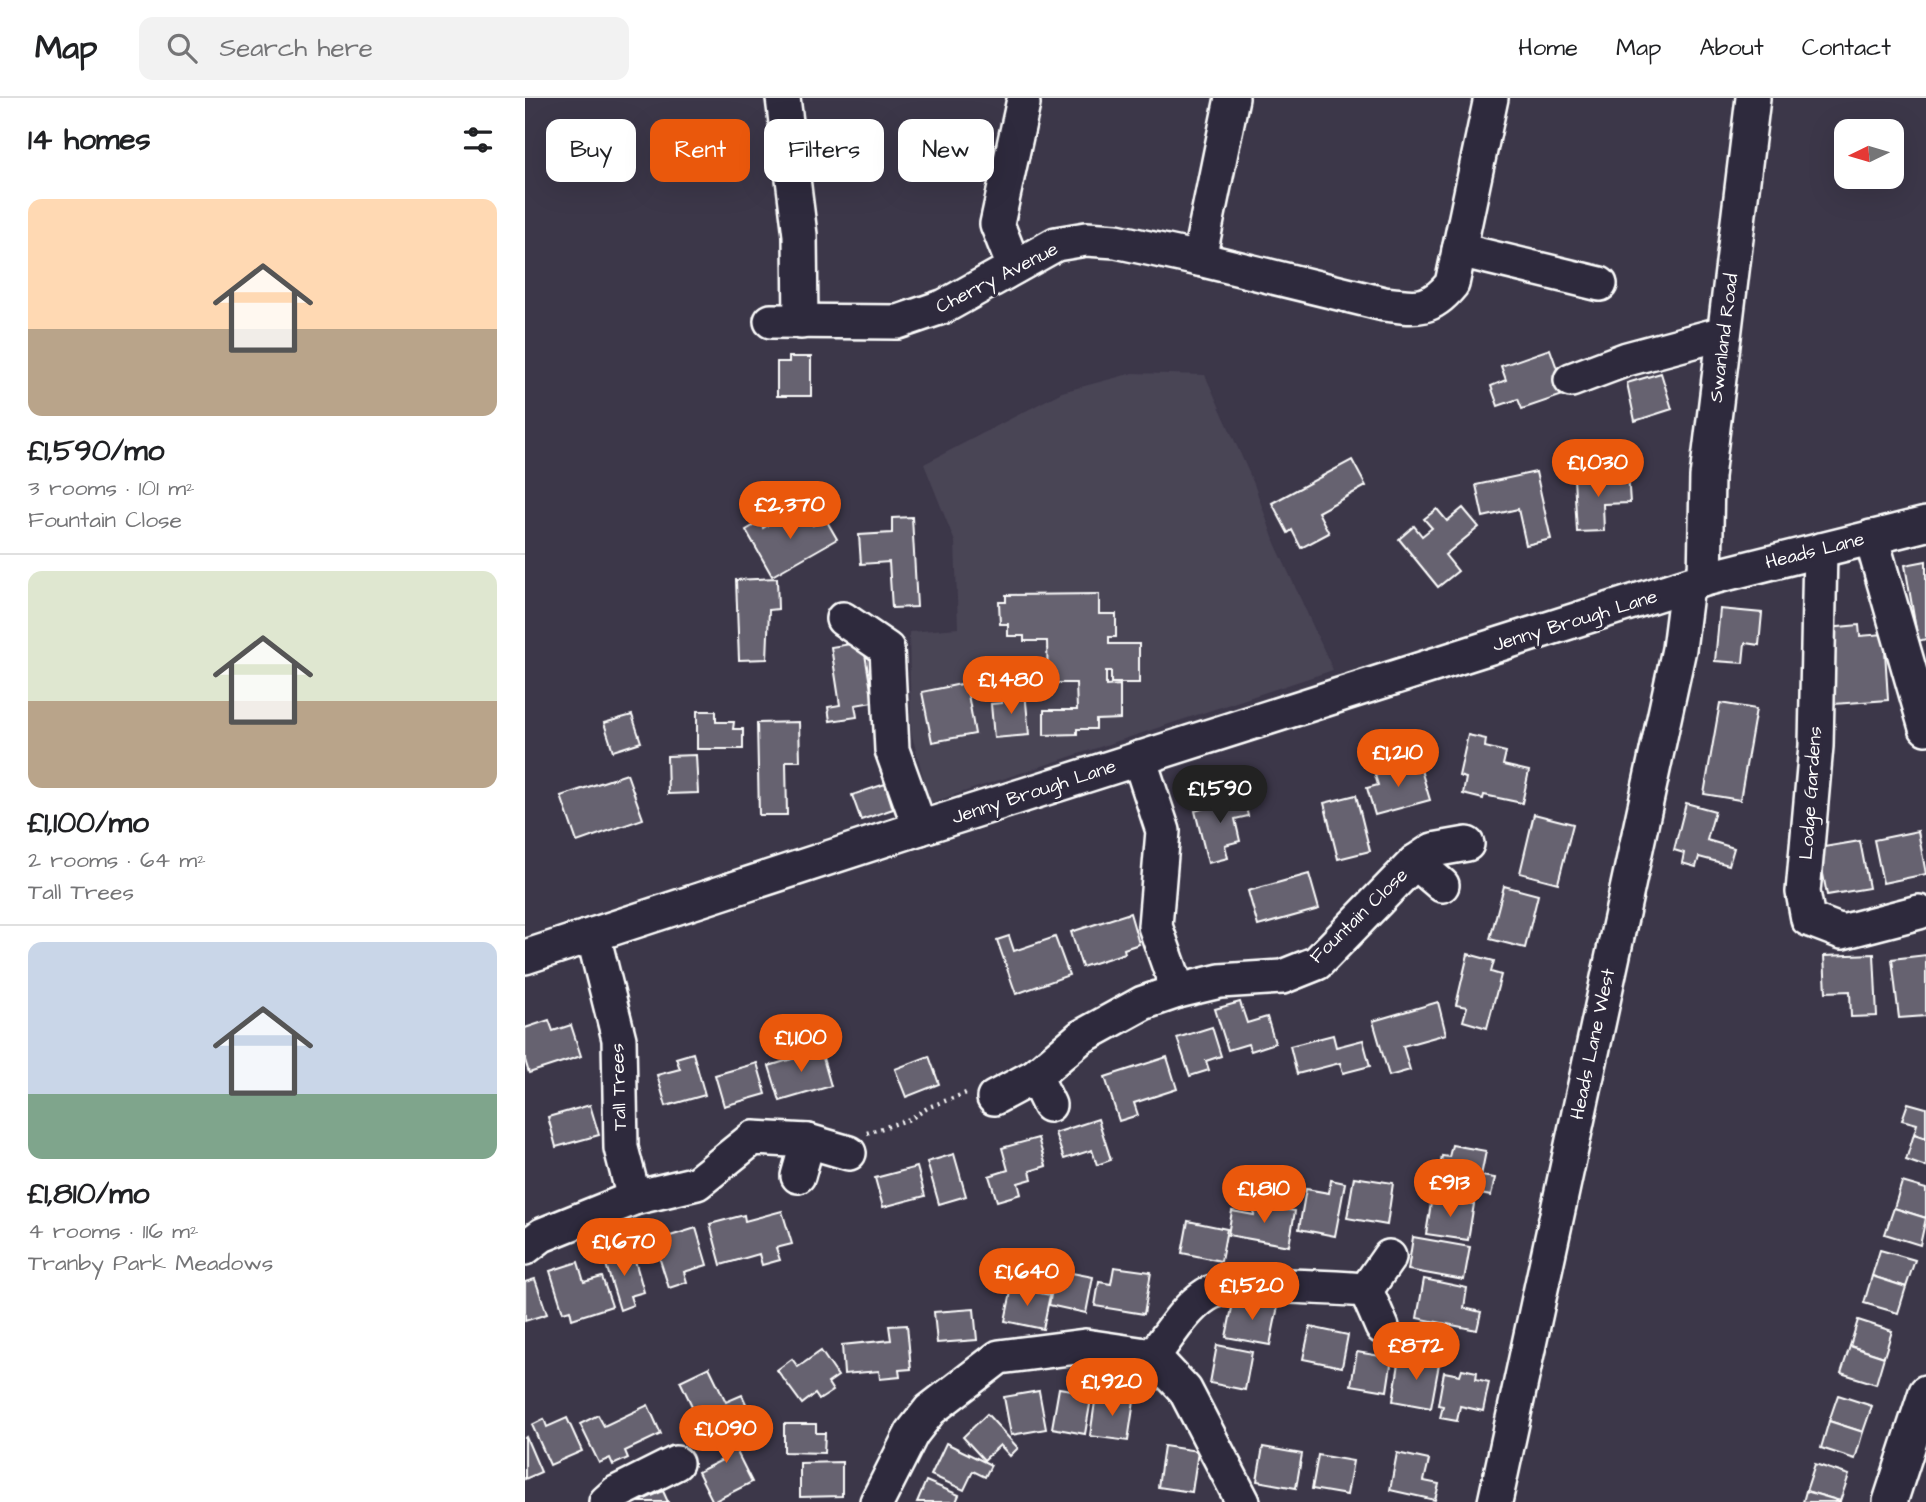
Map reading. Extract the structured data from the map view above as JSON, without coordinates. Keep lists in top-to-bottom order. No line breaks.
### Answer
{"streets":{"street":["Cherry Avenue","Swanland Road","Heads Lane","Jenny Brough Lane","Lodge Gardens","Fountain Close","Heads Lane West","Tall Trees"]},"crossings":[["Swanland Road","Heads Lane"],["Swanland Road","Jenny Brough Lane"],["Swanland Road","Heads Lane West"],["Heads Lane","Jenny Brough Lane"],["Heads Lane","Lodge Gardens"],["Heads Lane","Heads Lane West"],["Jenny Brough Lane","Heads Lane West"],["Jenny Brough Lane","Tall Trees"]],"north":"left","page":{"header":"Map","search":"Search here","nav":["Home","Map","About","Contact"],"heading":"14 homes","chip":["Buy","Rent","Filters","New"],"list":[{"name":"£1,590/mo","note":"3 rooms · 101 m² · Fountain Close"},{"name":"£1,100/mo","note":"2 rooms · 64 m² · Tall Trees"},{"name":"£1,810/mo","note":"4 rooms · 116 m² · Tranby Park Meadows"}],"price":["£1,030","£2,370","£1,480","£1,210","£1,590","£1,100","£913","£1,810","£1,670","£1,640","£1,520","£872","£1,920","£1,090"]}}
